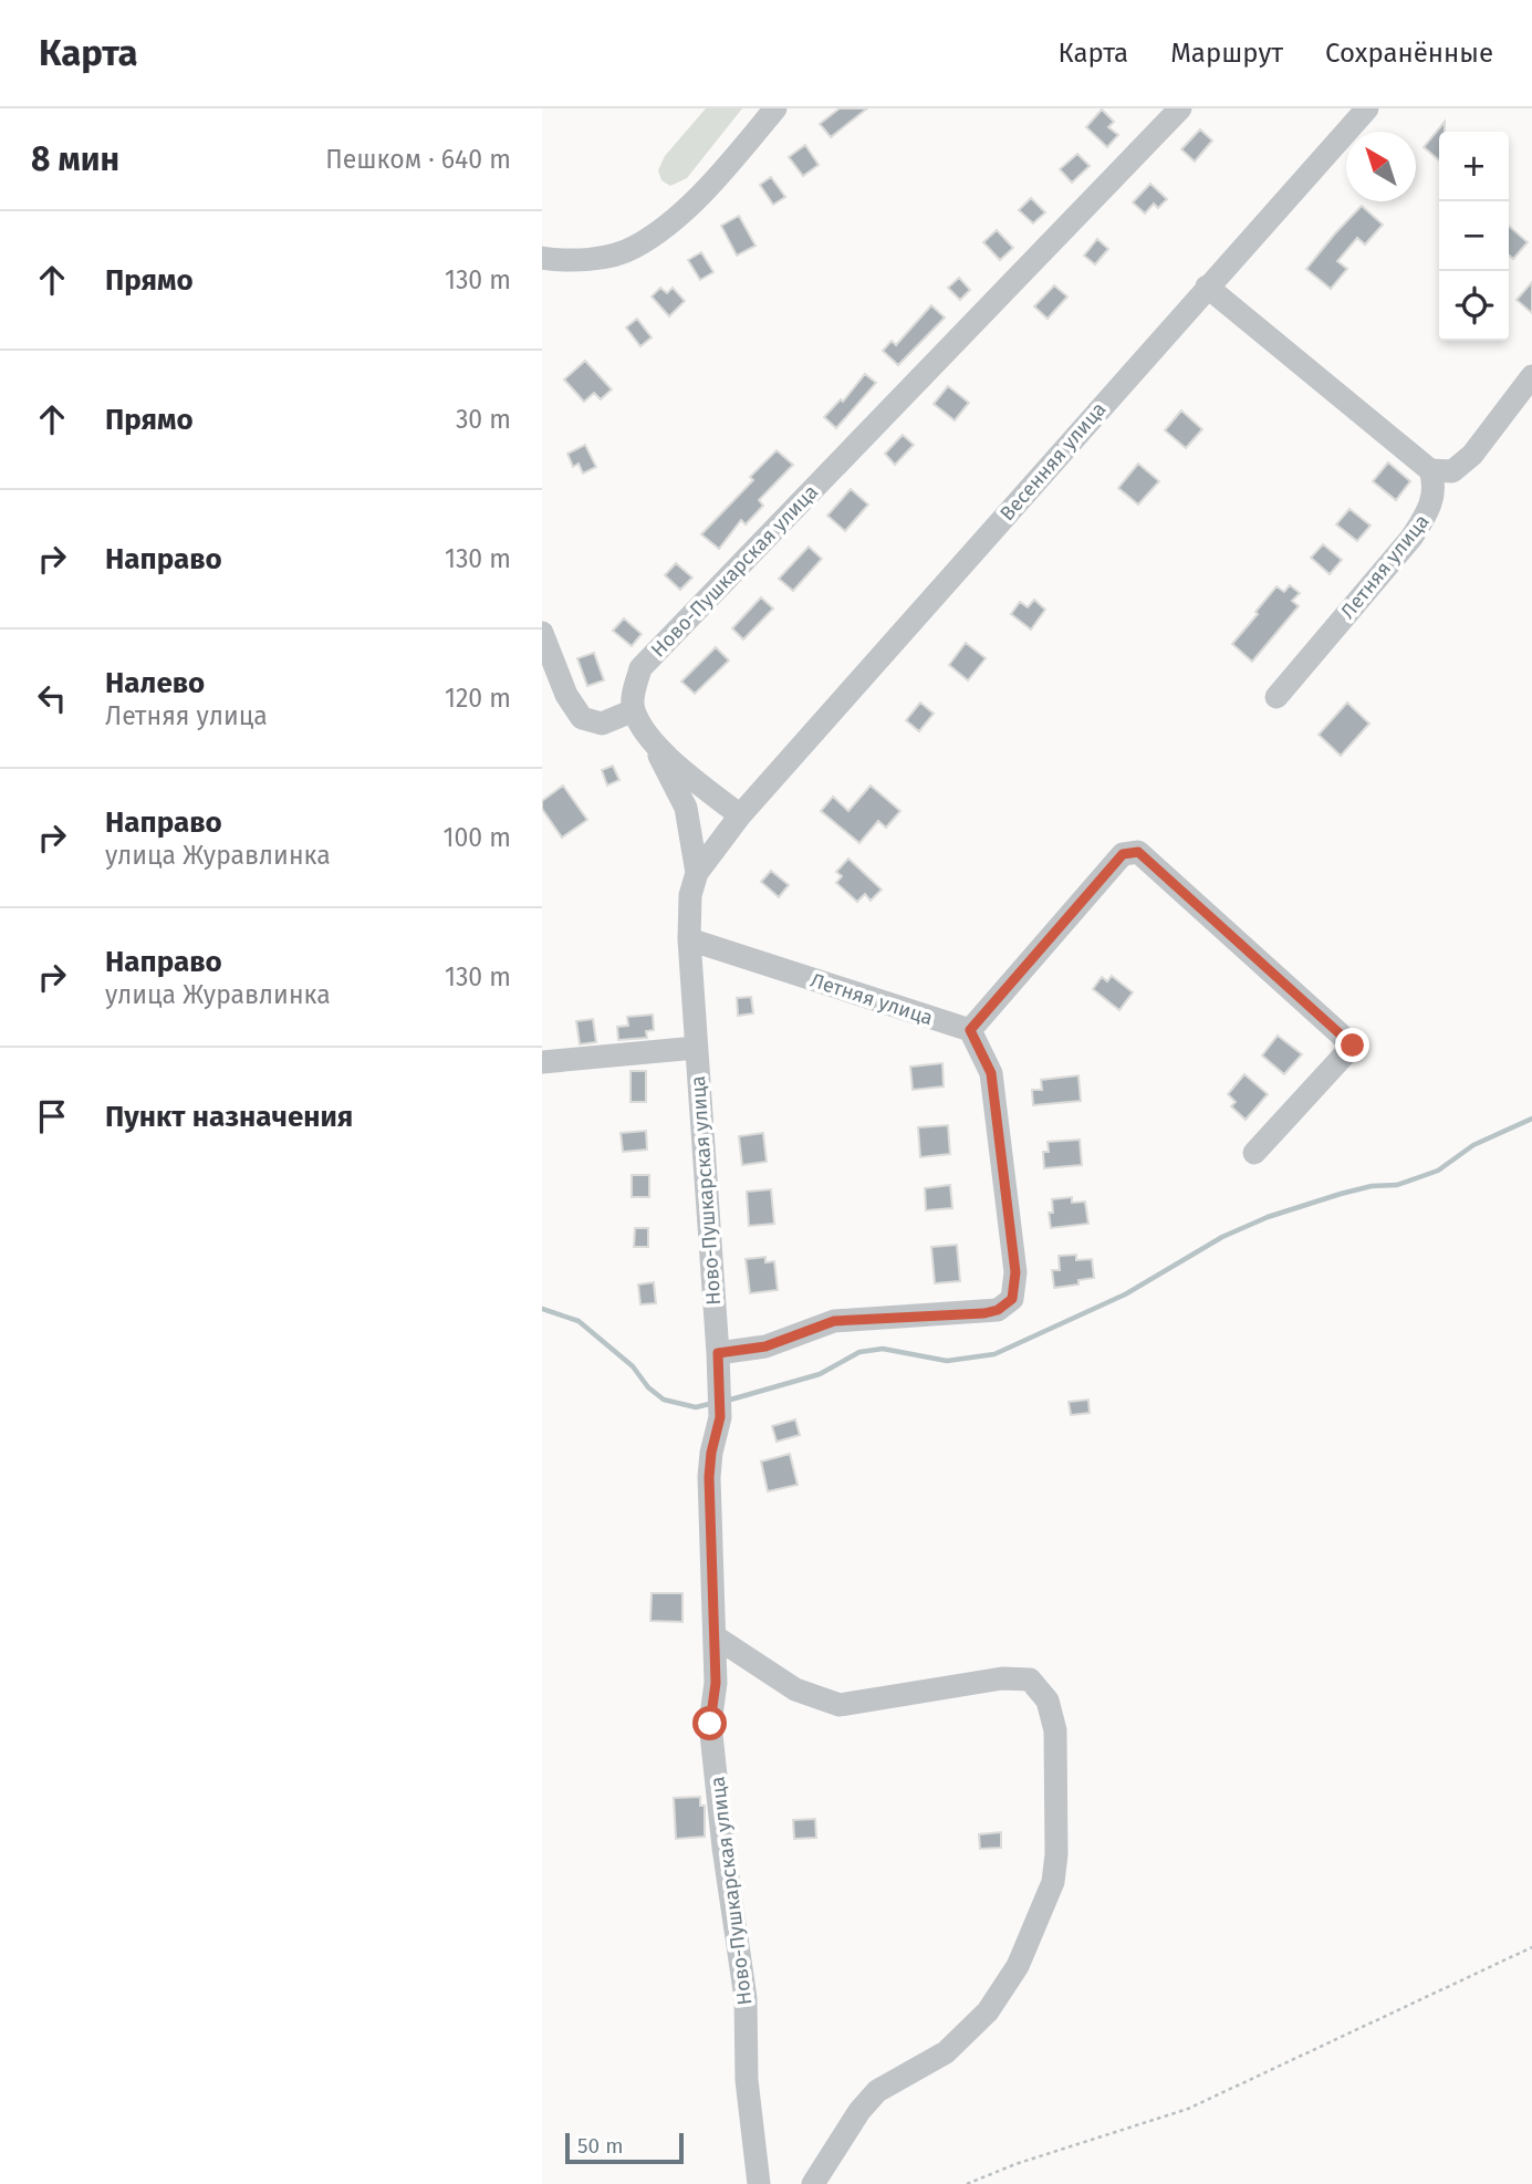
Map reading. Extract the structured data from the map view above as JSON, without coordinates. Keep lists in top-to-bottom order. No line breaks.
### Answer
{"streets":{"street":["Весенняя улица","Летняя улица","Ново-Пушкарская улица"]},"crossings":[["Весенняя улица","Ново-Пушкарская улица"],["Летняя улица","Ново-Пушкарская улица"]],"scale_bar":"50 m","north":"top left","page":{"header":"Карта","nav":["Карта","Маршрут","Сохранённые"],"heading":["8 мин","Пешком · 640 m"],"map_buttons":["+","−"],"list":[["Прямо","130 m"],["Прямо","30 m"],["Направо","130 m"],["Налево","Летняя улица","120 m"],["Направо","улица Журавлинка","100 m"],["Направо","улица Журавлинка","130 m"],"Пункт назначения"],"scale":"50 m"}}
